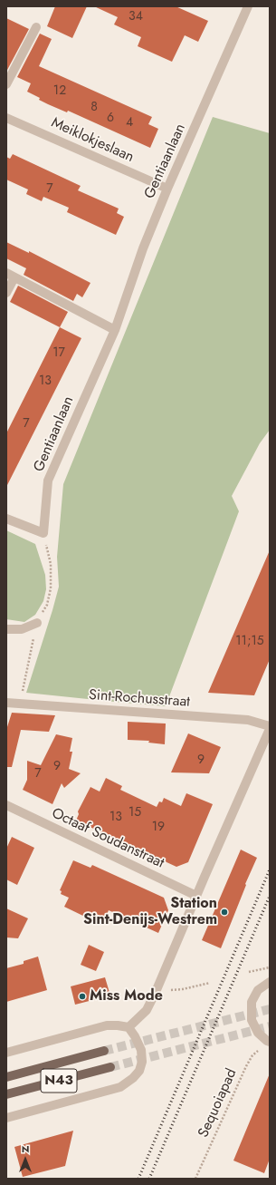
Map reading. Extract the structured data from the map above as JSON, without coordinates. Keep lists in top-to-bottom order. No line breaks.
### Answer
{"streets":{"main road":["N43"],"street":["Meiklokjeslaan","Gentiaanlaan","Sint-Rochusstraat","Octaaf Soudanstraat"],"path":["Sequoiapad"]},"crossings":[["Meiklokjeslaan","Gentiaanlaan"]],"places":["Station Sint-Denijs-Westrem","Miss Mode"],"house_numbers":["34","12","8","6","4","7","17","13","7","11;15","9","9","7","15","13","19"],"north":"top"}
